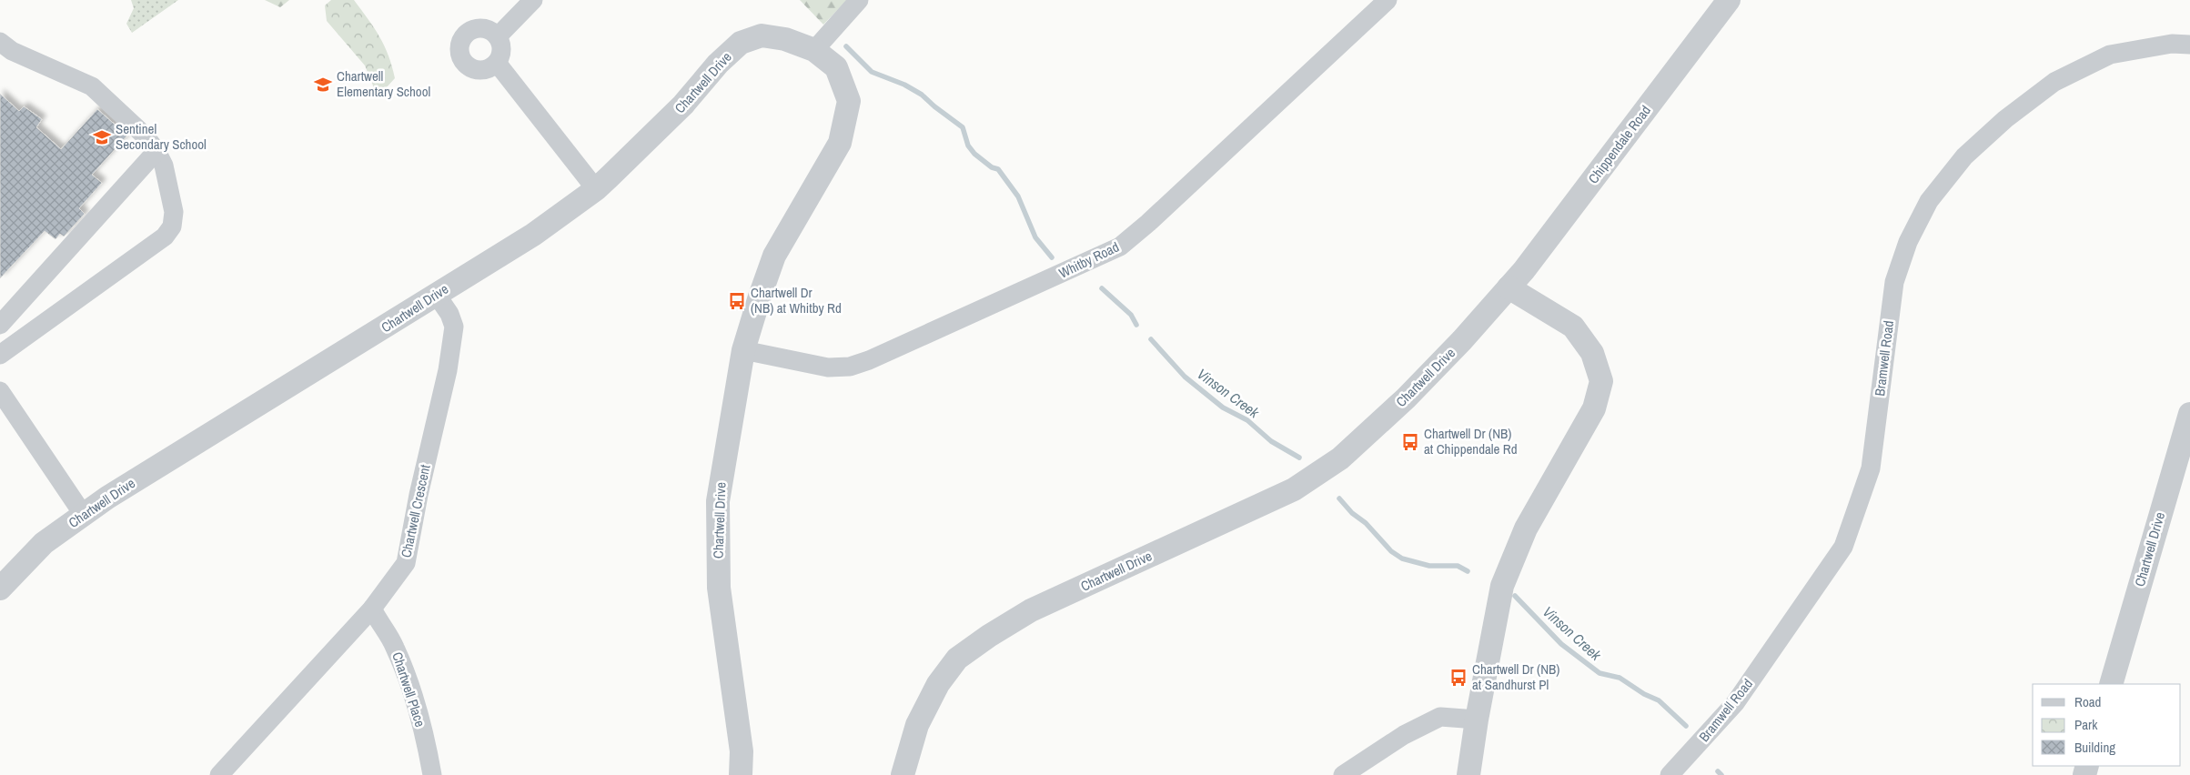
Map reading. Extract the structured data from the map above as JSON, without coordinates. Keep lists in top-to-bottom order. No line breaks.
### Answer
{"streets":{"street":["Chartwell Drive","Chippendale Road","Whitby Road","Bramwell Road","Chartwell Crescent","Chartwell Place"]},"crossings":[["Chartwell Drive","Chippendale Road"],["Chartwell Drive","Whitby Road"],["Chartwell Drive","Chartwell Crescent"],["Chartwell Crescent","Chartwell Place"]],"water":["Vinson Creek"],"places":{"school or university":["Chartwell Elementary School","Sentinel Secondary School"],"bus stop":["Chartwell Dr (NB) at Whitby Rd","Chartwell Dr (NB) at Chippendale Rd","Chartwell Dr (NB) at Sandhurst Pl"]},"legend":["Road","Park","Building"]}
